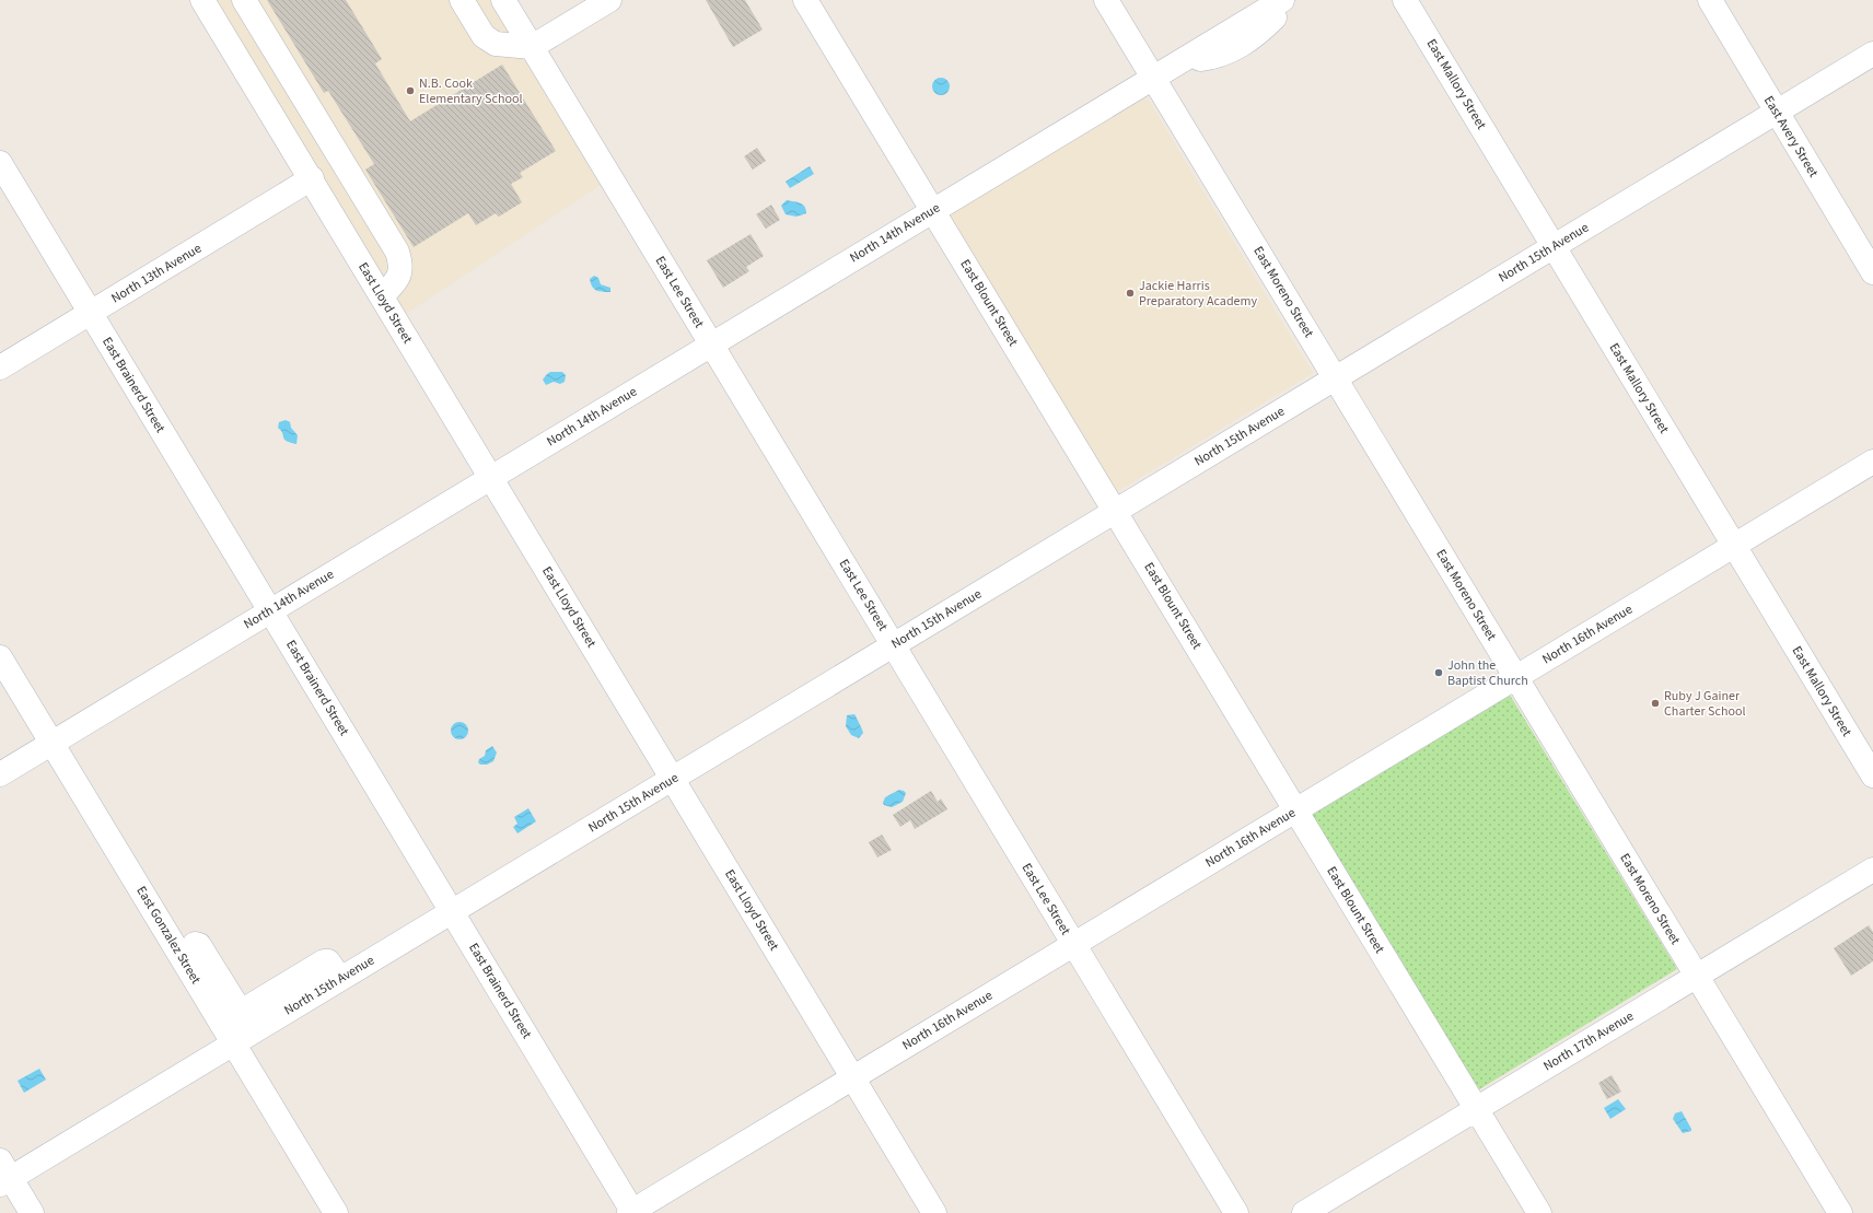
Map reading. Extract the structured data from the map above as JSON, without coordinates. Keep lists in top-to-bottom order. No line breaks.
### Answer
{"streets":{"street":["East Mallory Street","East Avery Street","North 14th Avenue","North 15th Avenue","North 13th Avenue","East Lee Street","East Moreno Street","East Lloyd Street","East Blount Street","East Brainerd Street","North 16th Avenue","East Gonzalez Street","North 17th Avenue"]},"crossings":[["East Mallory Street","North 15th Avenue"],["East Mallory Street","North 16th Avenue"],["East Avery Street","North 15th Avenue"],["North 14th Avenue","East Lee Street"],["North 14th Avenue","East Moreno Street"],["North 14th Avenue","East Lloyd Street"],["North 14th Avenue","East Blount Street"],["North 14th Avenue","East Brainerd Street"],["North 14th Avenue","East Gonzalez Street"],["North 15th Avenue","East Lee Street"],["North 15th Avenue","East Moreno Street"],["North 15th Avenue","East Lloyd Street"],["North 15th Avenue","East Blount Street"],["North 15th Avenue","East Brainerd Street"],["North 15th Avenue","East Gonzalez Street"],["North 13th Avenue","East Lloyd Street"],["North 13th Avenue","East Brainerd Street"],["East Lee Street","North 16th Avenue"],["East Moreno Street","North 16th Avenue"],["East Moreno Street","North 17th Avenue"],["East Lloyd Street","North 16th Avenue"],["East Blount Street","North 16th Avenue"],["East Blount Street","North 17th Avenue"],["East Brainerd Street","North 16th Avenue"]],"places":["N.B. Cook Elementary School","Jackie Harris Preparatory Academy","John the Baptist Church","Ruby J Gainer Charter School"]}
